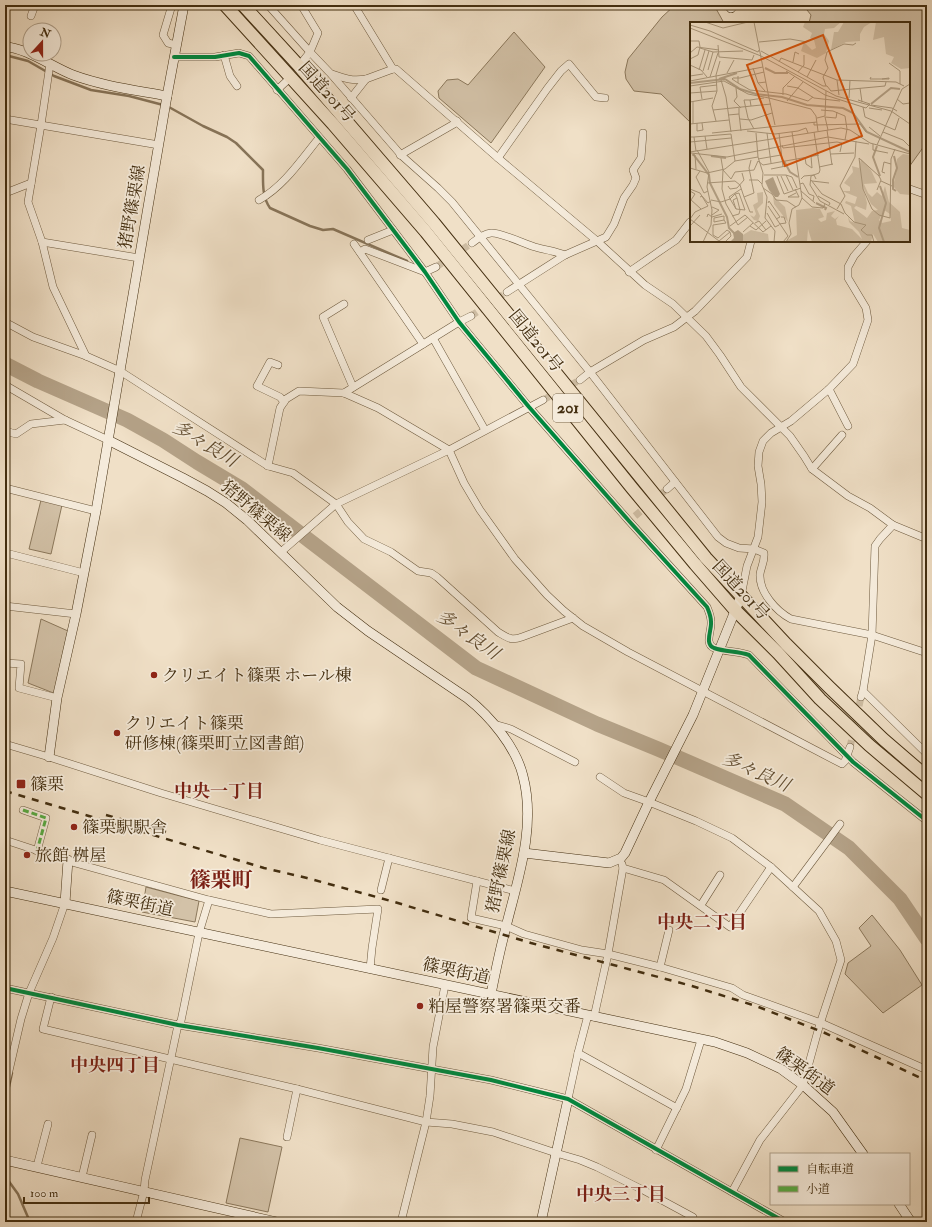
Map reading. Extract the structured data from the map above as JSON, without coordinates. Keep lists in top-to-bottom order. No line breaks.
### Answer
{"streets":{"highway":["国道201号","201"],"main road":["猪野篠栗線","篠栗街道"]},"crossings":[["猪野篠栗線","篠栗街道"]],"districts":["中央一丁目","篠栗町","中央二丁目","中央四丁目","中央三丁目"],"water":["多々良川"],"places":{"other":["クリエイト篠栗 ホール棟","クリエイト篠栗 研修棟(篠栗町立図書館)","篠栗駅駅舎","旅館 桝屋","粕屋警察署篠栗交番"],"transit":["篠栗"]},"legend":["自転車道","小道"],"scale_bar":"100 m","north":"top"}
